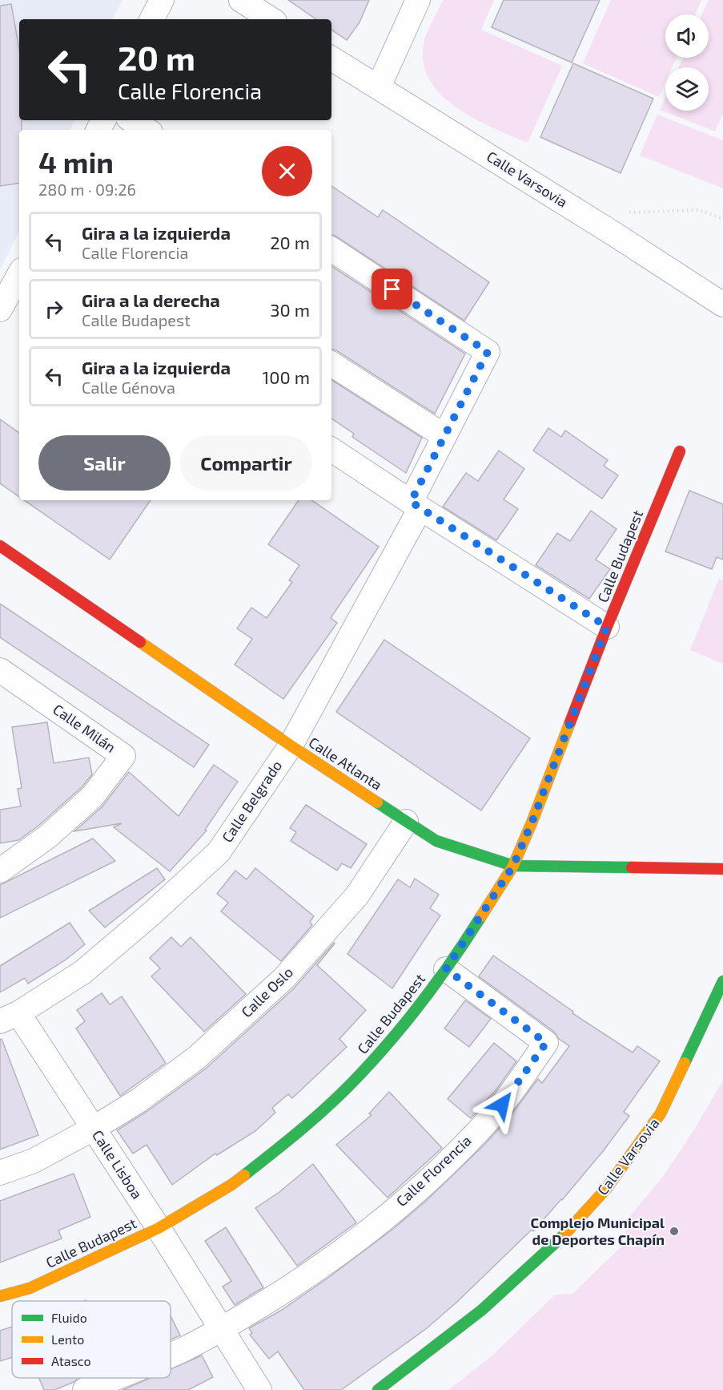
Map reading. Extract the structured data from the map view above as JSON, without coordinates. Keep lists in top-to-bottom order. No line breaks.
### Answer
{"streets":{"street":["Calle Varsovia","Calle Budapest","Calle Milán","Calle Atlanta","Calle Belgrado","Calle Oslo","Calle Lisboa","Calle Florencia"]},"crossings":[["Calle Budapest","Calle Atlanta"],["Calle Budapest","Calle Lisboa"],["Calle Budapest","Calle Florencia"],["Calle Atlanta","Calle Belgrado"],["Calle Atlanta","Calle Oslo"],["Calle Belgrado","Calle Lisboa"],["Calle Oslo","Calle Lisboa"],["Calle Lisboa","Calle Florencia"]],"places":["Complejo Municipal de Deportes Chapín"],"legend":["Fluido","Lento","Atasco"],"page":{"turn":["20 m","Calle Florencia"],"heading":["4 min","280 m · 09:26"],"list":[{"name":"Gira a la izquierda","note":"Calle Florencia","value":"20 m"},{"name":"Gira a la derecha","note":"Calle Budapest","value":"30 m"},{"name":"Gira a la izquierda","note":"Calle Génova","value":"100 m"}],"buttons":["Salir","Compartir"]}}
